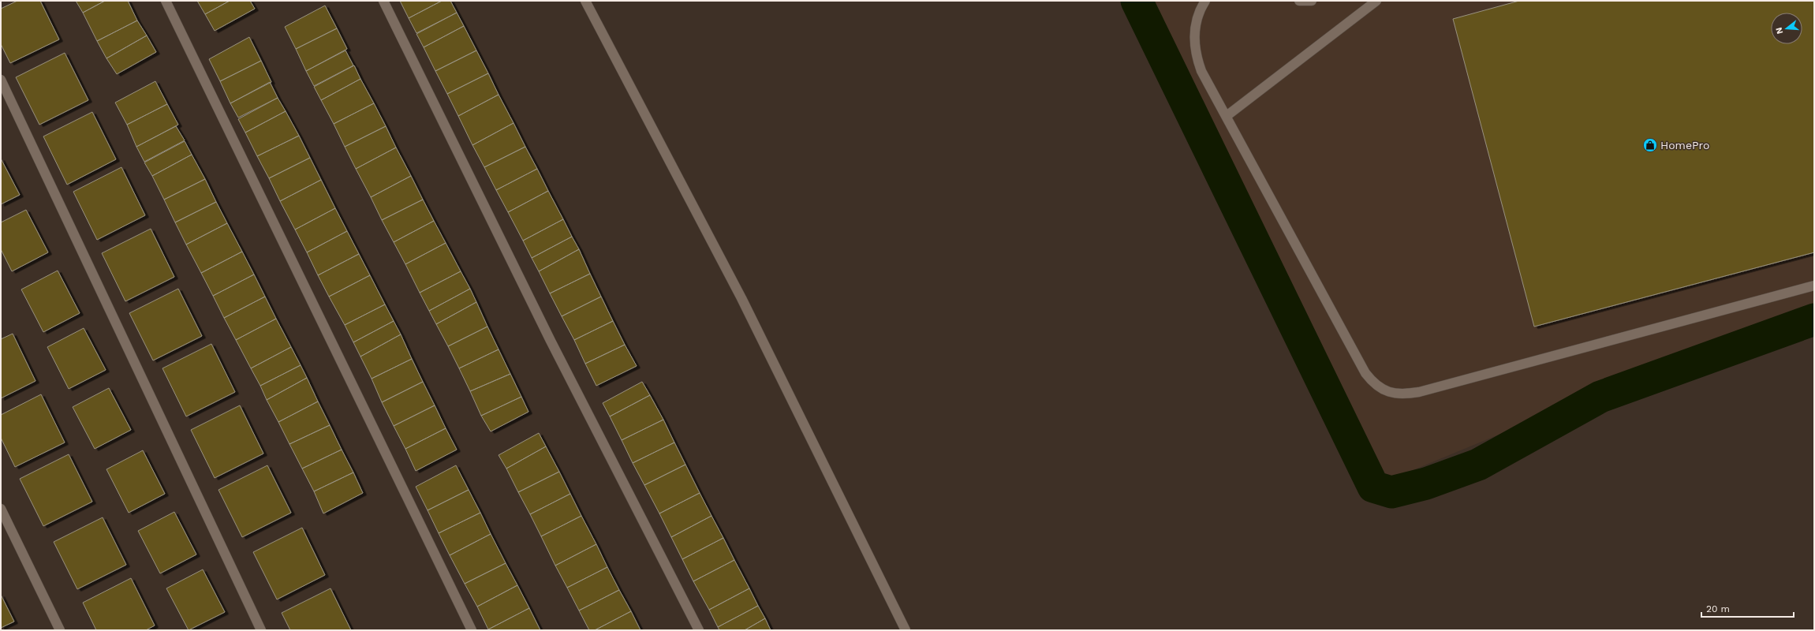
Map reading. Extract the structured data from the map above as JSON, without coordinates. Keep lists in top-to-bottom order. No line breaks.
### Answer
{"places":{"shop":["HomePro"]},"scale_bar":"20 m","north":"left"}
